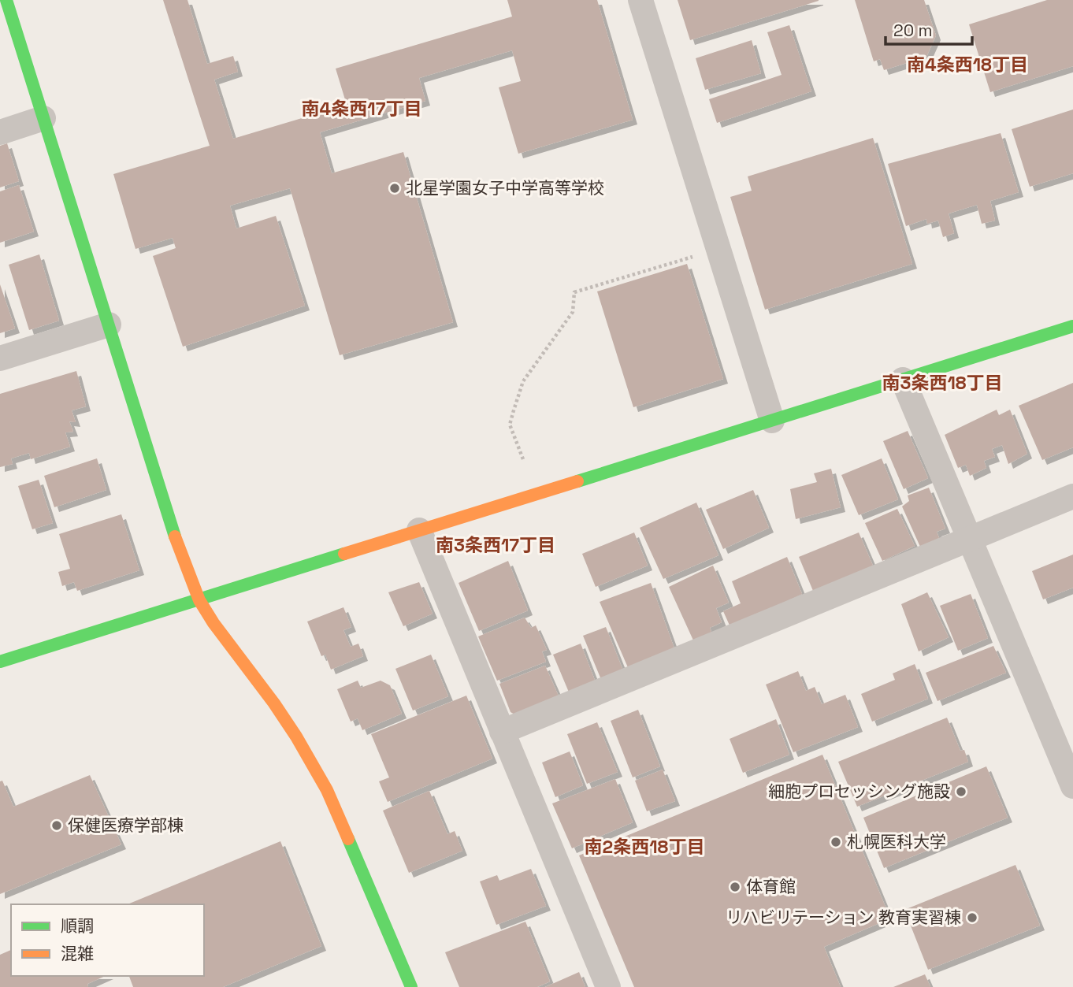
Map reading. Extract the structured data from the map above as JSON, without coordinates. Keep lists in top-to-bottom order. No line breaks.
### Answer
{"districts":["南4条西18丁目","南4条西17丁目","南3条西18丁目","南3条西17丁目","南2条西18丁目"],"places":["北星学園女子中学高等学校","細胞プロセッシング施設","保健医療学部棟","札幌医科大学","体育館","リハビリテーション 教育実習棟"],"legend":["順調","混雑"],"scale_bar":"20 m"}
